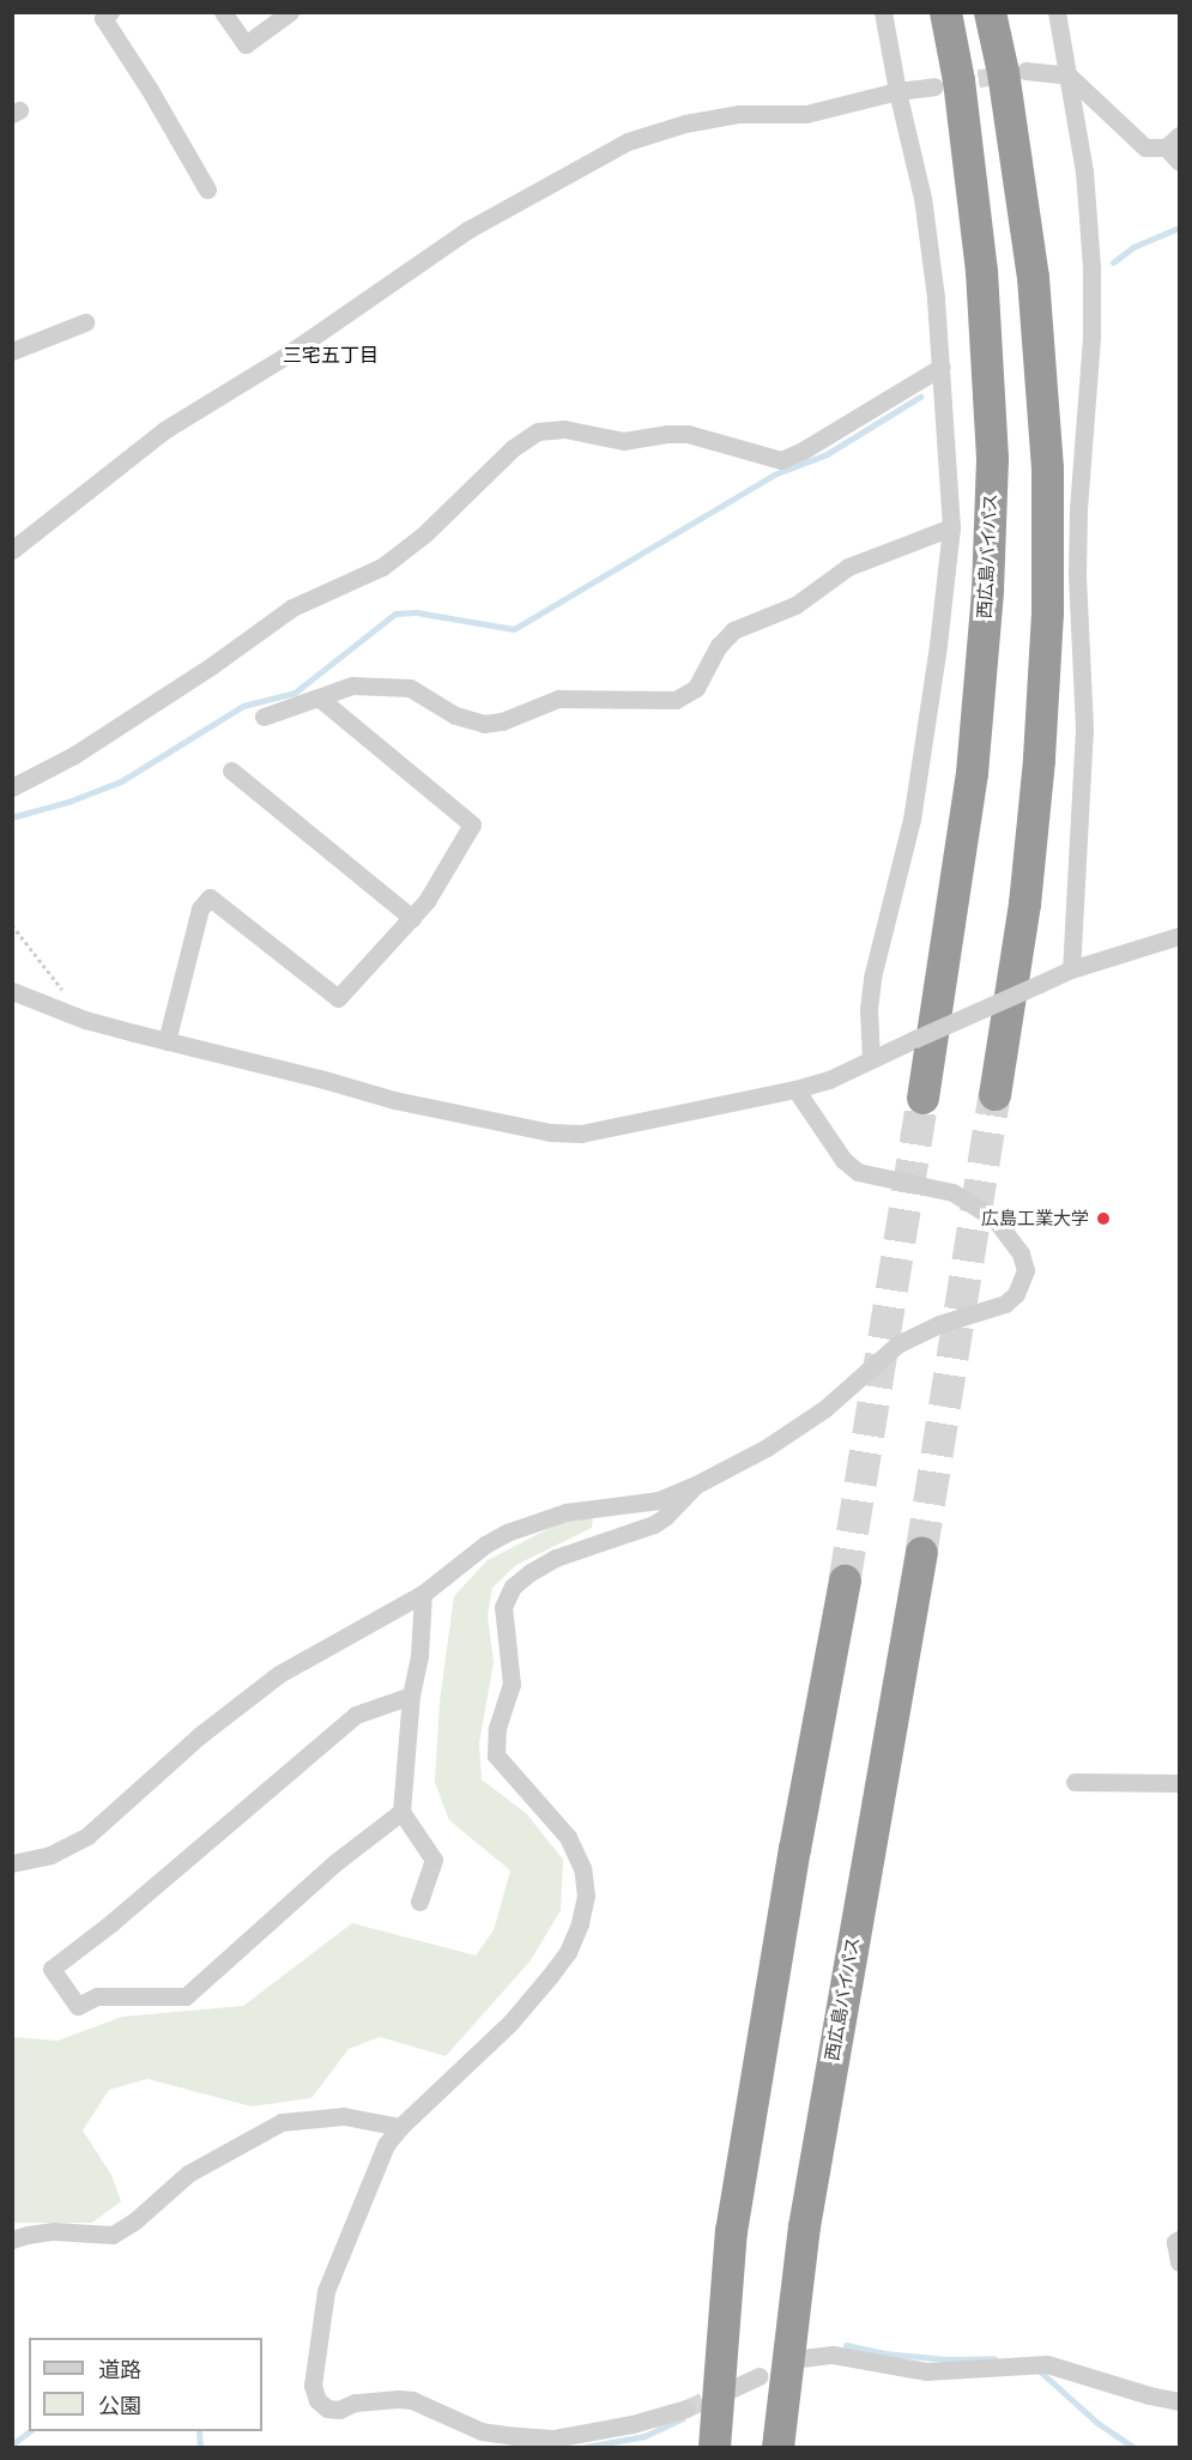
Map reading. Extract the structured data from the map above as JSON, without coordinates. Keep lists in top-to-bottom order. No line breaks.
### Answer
{"streets":{"highway":["西広島バイパス"]},"districts":["三宅五丁目"],"places":["広島工業大学"],"legend":["道路","公園"]}
